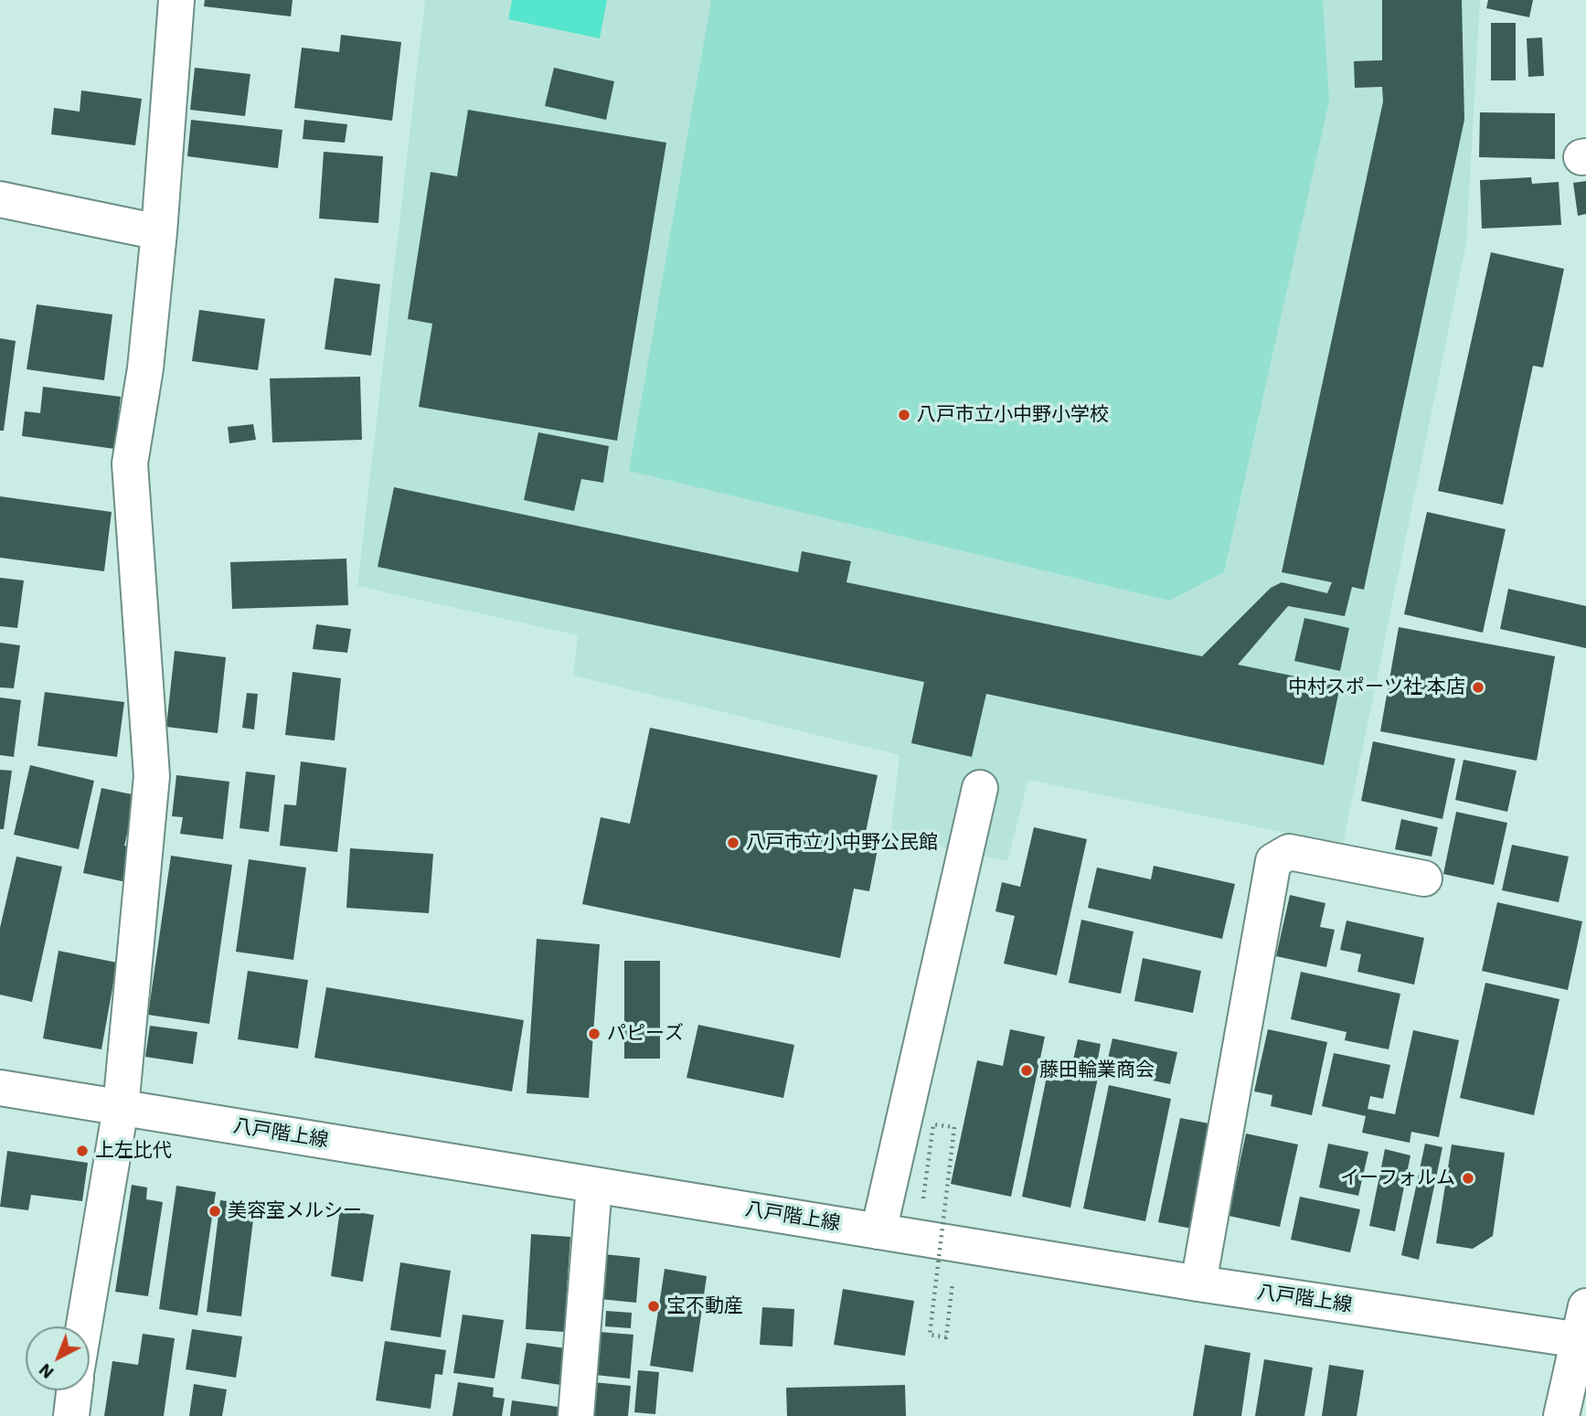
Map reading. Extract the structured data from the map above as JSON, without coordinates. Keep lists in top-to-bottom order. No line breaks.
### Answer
{"streets":{"street":["八戸階上線"]},"places":["八戸市立小中野小学校","中村スポーツ社 本店","八戸市立小中野公民館","パピーズ","藤田輪業商会","上左比代","イーフォルム","美容室メルシー","宝不動産"],"north":"bottom left"}
